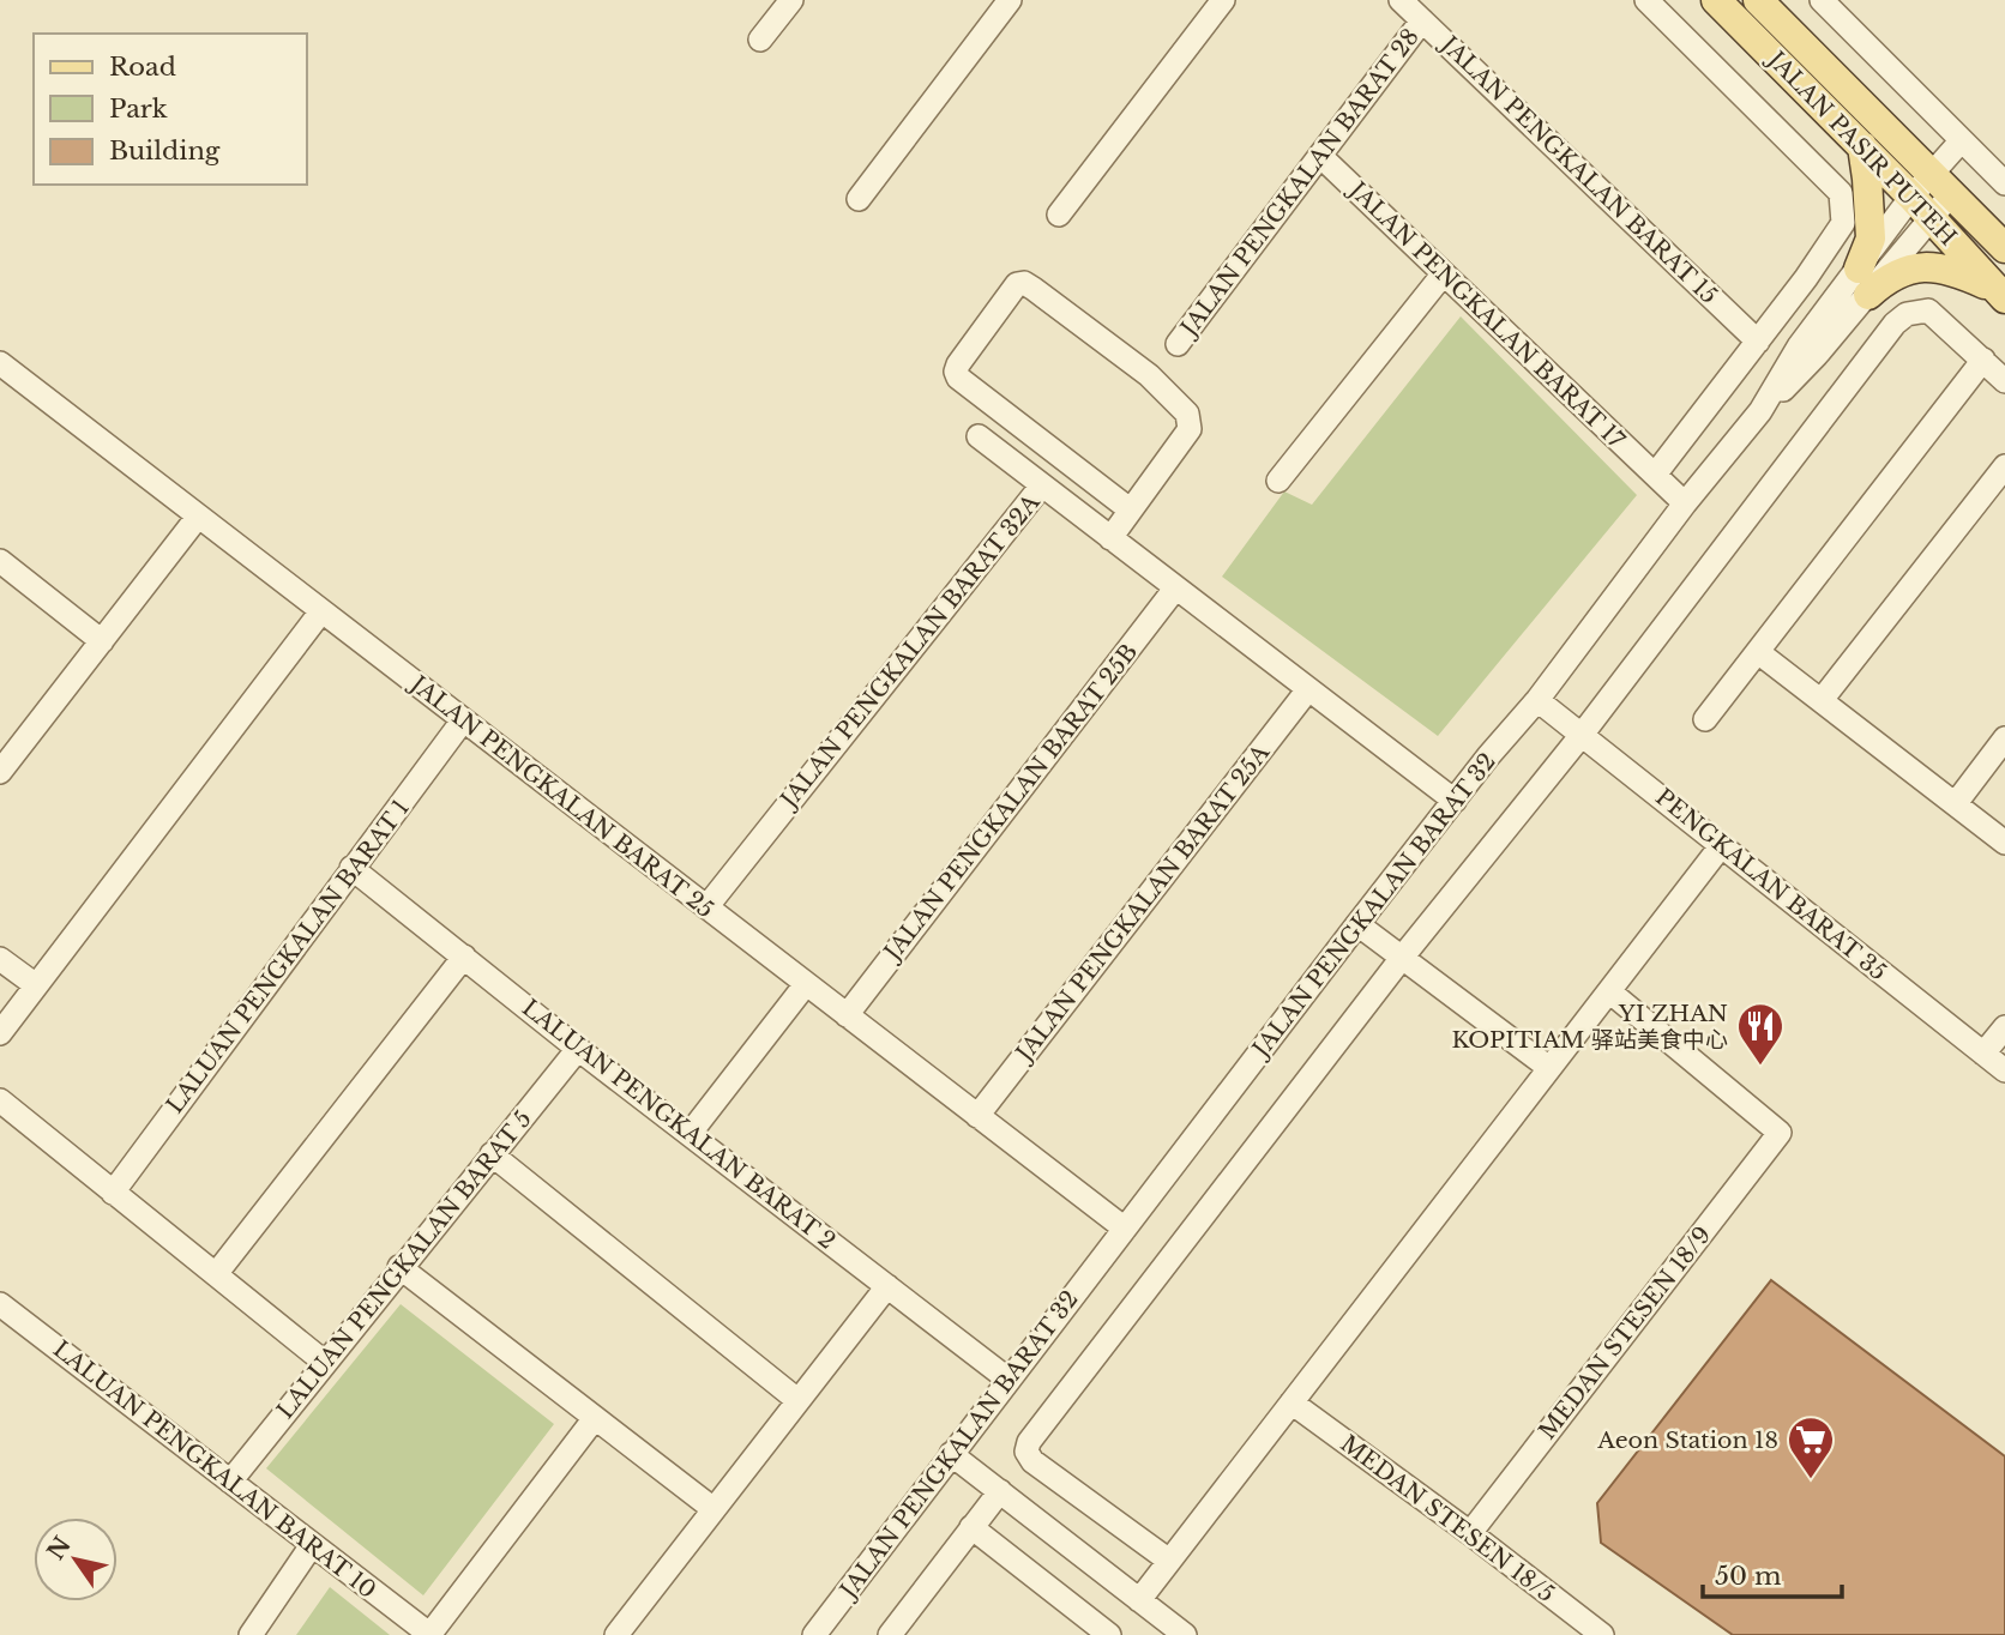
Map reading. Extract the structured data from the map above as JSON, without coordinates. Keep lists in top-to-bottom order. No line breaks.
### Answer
{"streets":{"main road":["JALAN PASIR PUTEH"],"street":["JALAN PENGKALAN BARAT 15","JALAN PENGKALAN BARAT 28","JALAN PENGKALAN BARAT 17","JALAN PENGKALAN BARAT 32A","JALAN PENGKALAN BARAT 25","JALAN PENGKALAN BARAT 25B","PENGKALAN BARAT 35","JALAN PENGKALAN BARAT 25A","JALAN PENGKALAN BARAT 32","LALUAN PENGKALAN BARAT 1","LALUAN PENGKALAN BARAT 2","LALUAN PENGKALAN BARAT 5","MEDAN STESEN 18/9","LALUAN PENGKALAN BARAT 10","MEDAN STESEN 18/5"]},"crossings":[["JALAN PASIR PUTEH","JALAN PENGKALAN BARAT 32"],["JALAN PENGKALAN BARAT 15","JALAN PENGKALAN BARAT 28"],["JALAN PENGKALAN BARAT 28","JALAN PENGKALAN BARAT 17"],["JALAN PENGKALAN BARAT 17","JALAN PENGKALAN BARAT 32"],["JALAN PENGKALAN BARAT 32A","JALAN PENGKALAN BARAT 25"],["JALAN PENGKALAN BARAT 32A","JALAN PENGKALAN BARAT 25B"],["JALAN PENGKALAN BARAT 32A","JALAN PENGKALAN BARAT 25A"],["JALAN PENGKALAN BARAT 32A","JALAN PENGKALAN BARAT 32"],["JALAN PENGKALAN BARAT 25","JALAN PENGKALAN BARAT 25B"],["JALAN PENGKALAN BARAT 25","JALAN PENGKALAN BARAT 25A"],["JALAN PENGKALAN BARAT 25","JALAN PENGKALAN BARAT 32"],["JALAN PENGKALAN BARAT 25","LALUAN PENGKALAN BARAT 1"],["PENGKALAN BARAT 35","JALAN PENGKALAN BARAT 32"],["JALAN PENGKALAN BARAT 32","LALUAN PENGKALAN BARAT 2"],["LALUAN PENGKALAN BARAT 1","LALUAN PENGKALAN BARAT 2"],["LALUAN PENGKALAN BARAT 2","LALUAN PENGKALAN BARAT 5"],["LALUAN PENGKALAN BARAT 5","LALUAN PENGKALAN BARAT 10"],["MEDAN STESEN 18/9","MEDAN STESEN 18/5"]],"places":{"restaurant":["YI ZHAN KOPITIAM 驿站美食中心"],"supermarket":["Aeon Station 18"]},"legend":["Road","Park","Building"],"scale_bar":"50 m","north":"top left"}
